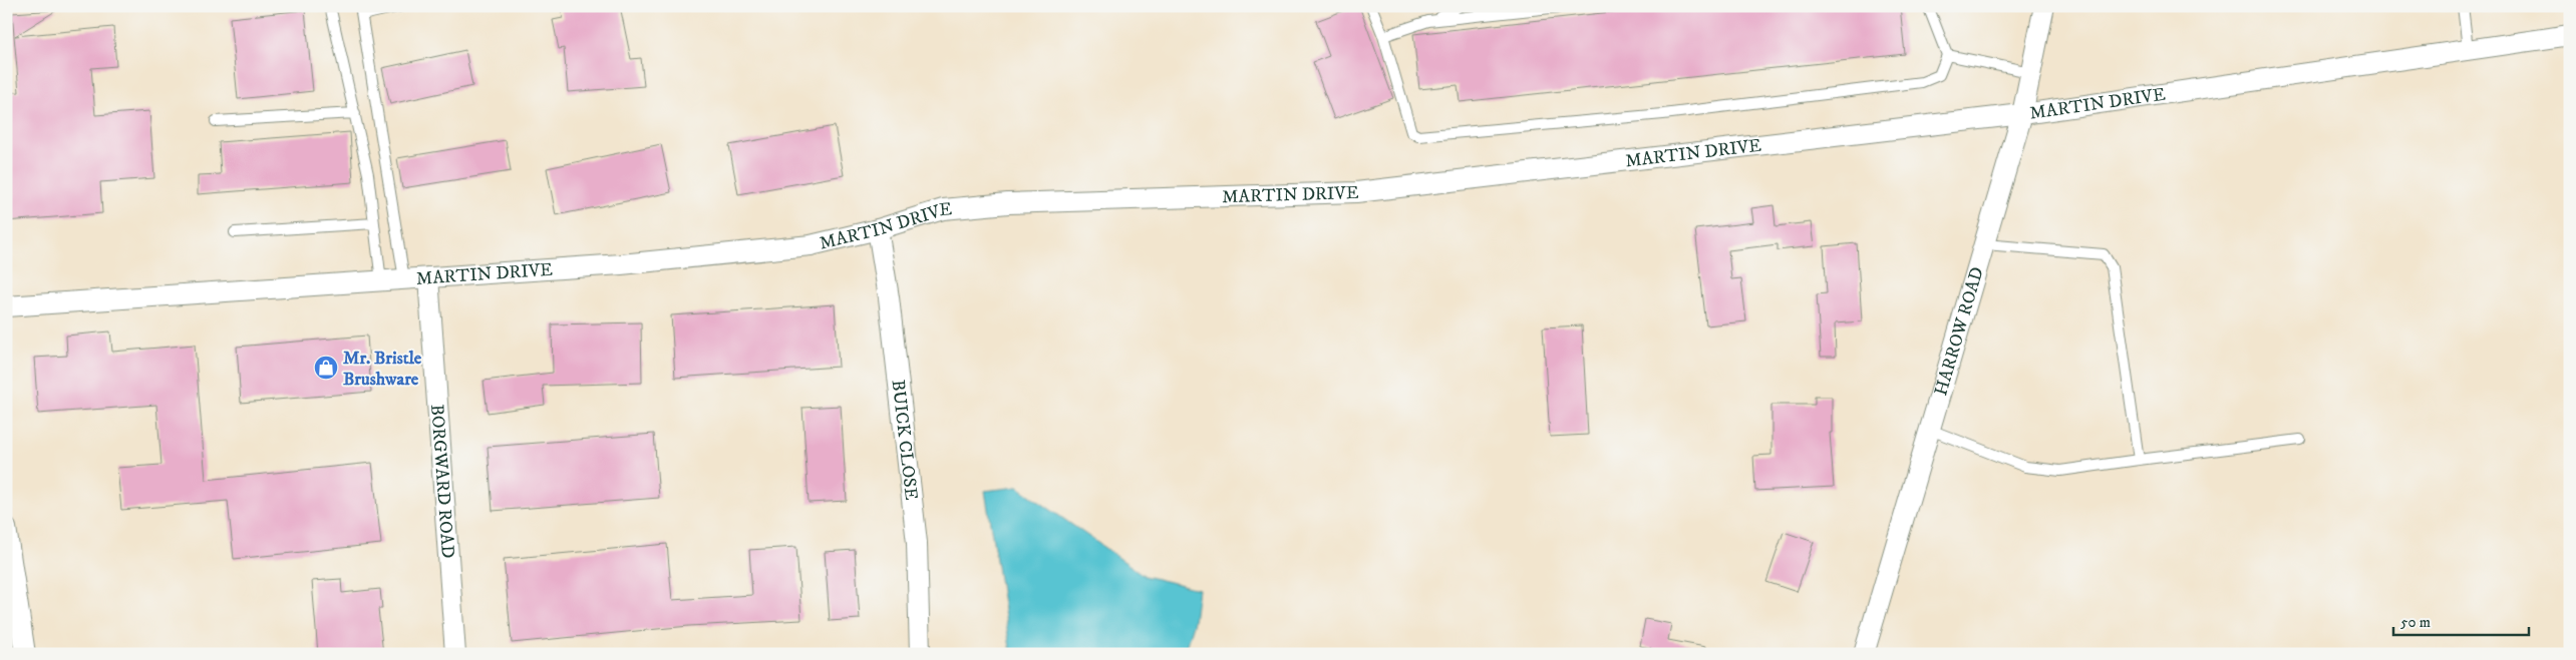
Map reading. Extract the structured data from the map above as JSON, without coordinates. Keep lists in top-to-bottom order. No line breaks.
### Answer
{"streets":{"street":["MARTIN DRIVE","HARROW ROAD","BUICK CLOSE","BORGWARD ROAD"]},"crossings":[["MARTIN DRIVE","HARROW ROAD"],["MARTIN DRIVE","BUICK CLOSE"],["MARTIN DRIVE","BORGWARD ROAD"]],"places":{"shop":["Mr. Bristle Brushware"]},"scale_bar":"50 m"}
